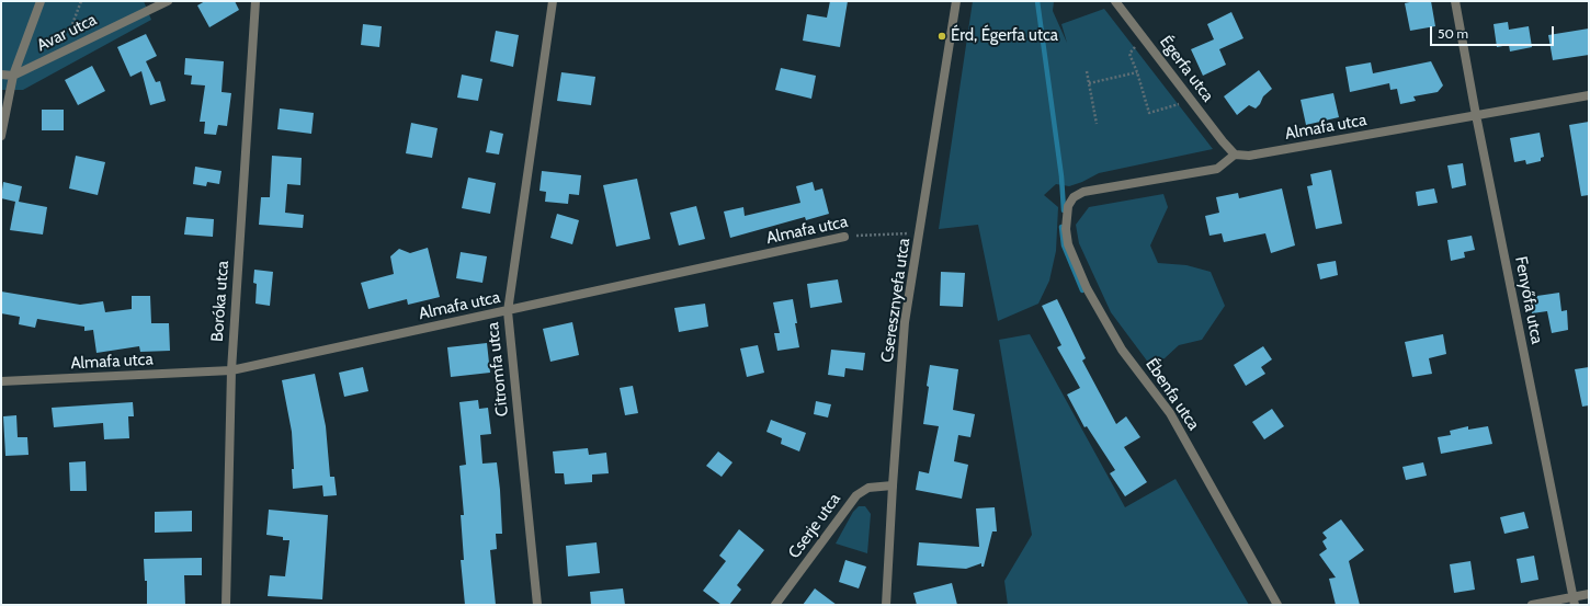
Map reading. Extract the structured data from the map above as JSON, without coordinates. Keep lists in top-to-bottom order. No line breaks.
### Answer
{"streets":{"street":["Avar utca","Égerfa utca","Almafa utca","Cseresznyefa utca","Fenyőfa utca","Boróka utca","Citromfa utca","Ébenfa utca","Cserje utca"]},"crossings":[["Égerfa utca","Almafa utca"],["Égerfa utca","Ébenfa utca"],["Almafa utca","Cseresznyefa utca"],["Almafa utca","Fenyőfa utca"],["Almafa utca","Boróka utca"],["Almafa utca","Citromfa utca"],["Almafa utca","Ébenfa utca"],["Cseresznyefa utca","Cserje utca"]],"places":["Érd, Égerfa utca"],"scale_bar":"50 m"}
